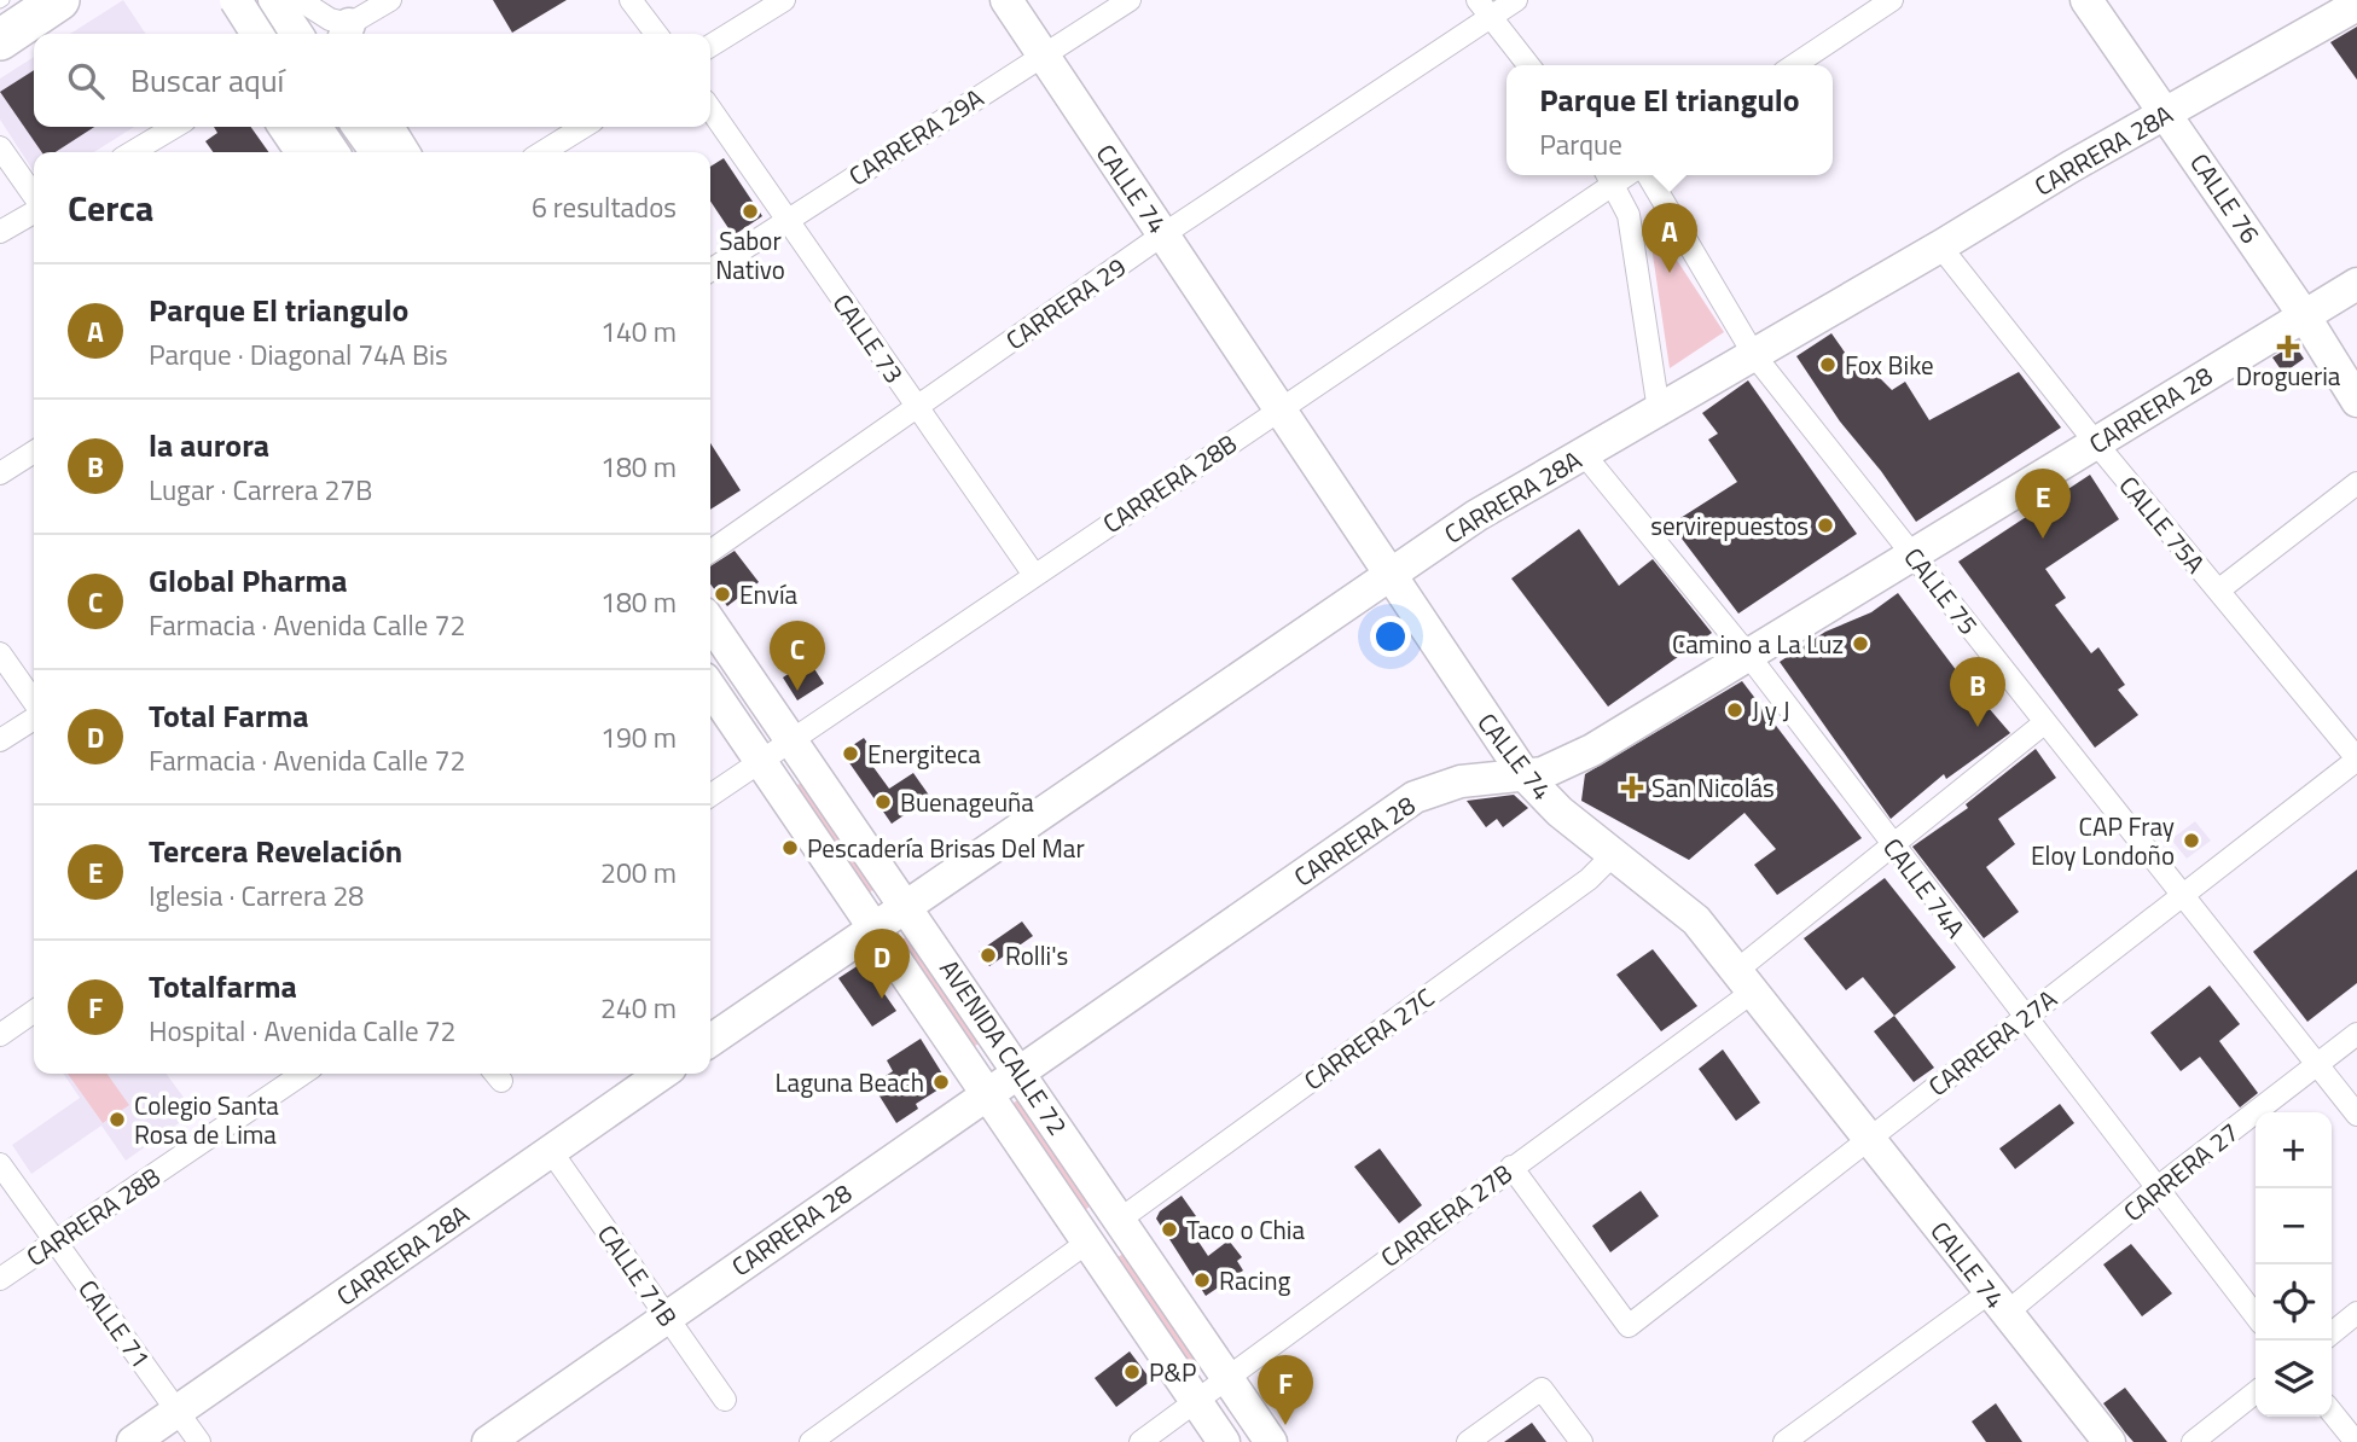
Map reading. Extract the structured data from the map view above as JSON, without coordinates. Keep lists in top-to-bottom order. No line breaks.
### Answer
{"streets":{"street":["CARRERA 29A","CARRERA 28A","CALLE 74","CALLE 76","CARRERA 29","CALLE 73","CARRERA 28","CARRERA 28B","CALLE 75A","CALLE 75","CALLE 74A","CARRERA 27C","CARRERA 27A","AVENIDA CALLE 72","CARRERA 27","CARRERA 27B","CALLE 71B","CALLE 71"]},"crossings":[["CARRERA 29A","CALLE 74"],["CARRERA 29A","CALLE 73"],["CARRERA 28A","CALLE 74"],["CARRERA 28A","CALLE 76"],["CARRERA 28A","CALLE 75A"],["CARRERA 28A","CALLE 75"],["CARRERA 28A","CALLE 74A"],["CARRERA 28A","AVENIDA CALLE 72"],["CARRERA 28A","CALLE 71B"],["CARRERA 28A","CALLE 71"],["CALLE 74","CARRERA 29"],["CALLE 74","CARRERA 28"],["CALLE 74","CARRERA 28B"],["CALLE 74","CARRERA 27C"],["CALLE 74","CARRERA 27A"],["CALLE 74","CARRERA 27"],["CALLE 74","CARRERA 27B"],["CALLE 76","CARRERA 28"],["CARRERA 29","CALLE 73"],["CALLE 73","CARRERA 28B"],["CARRERA 28","CALLE 75A"],["CARRERA 28","CALLE 75"],["CARRERA 28","CALLE 74A"],["CARRERA 28","AVENIDA CALLE 72"],["CARRERA 28","CALLE 71B"],["CARRERA 28B","AVENIDA CALLE 72"],["CARRERA 28B","CALLE 71"],["CALLE 75A","CARRERA 27A"],["CALLE 75","CARRERA 27A"],["CALLE 75","CARRERA 27"],["CALLE 75","CARRERA 27B"],["CALLE 74A","CARRERA 27A"],["CALLE 74A","CARRERA 27"],["CALLE 74A","CARRERA 27B"],["CARRERA 27C","AVENIDA CALLE 72"],["CARRERA 27A","CARRERA 27B"],["AVENIDA CALLE 72","CARRERA 27B"]],"places":{"other":["Sabor Nativo","Fox Bike","servirepuestos","Envía","Camino a La Luz","J y J","Energiteca","Buenageuña","CAP Fray Eloy Londoño","Pescadería Brisas Del Mar","Rolli's","Laguna Beach","Colegio Santa Rosa de Lima","Taco o Chia","Racing","P&P"],"health":["Drogueria","San Nicolás"]},"page":{"search":"Buscar aquí","popup":["Parque El triangulo","Parque"],"heading":["Cerca","6 resultados"],"pins":["A","E","C","B","D","F"],"list":[{"mark":"A","name":"Parque El triangulo","note":"Parque · Diagonal 74A Bis","value":"140 m"},{"mark":"B","name":"la aurora","note":"Lugar · Carrera 27B","value":"180 m"},{"mark":"C","name":"Global Pharma","note":"Farmacia · Avenida Calle 72","value":"180 m"},{"mark":"D","name":"Total Farma","note":"Farmacia · Avenida Calle 72","value":"190 m"},{"mark":"E","name":"Tercera Revelación","note":"Iglesia · Carrera 28","value":"200 m"},{"mark":"F","name":"Totalfarma","note":"Hospital · Avenida Calle 72","value":"240 m"}],"map_buttons":["+","−"]}}
